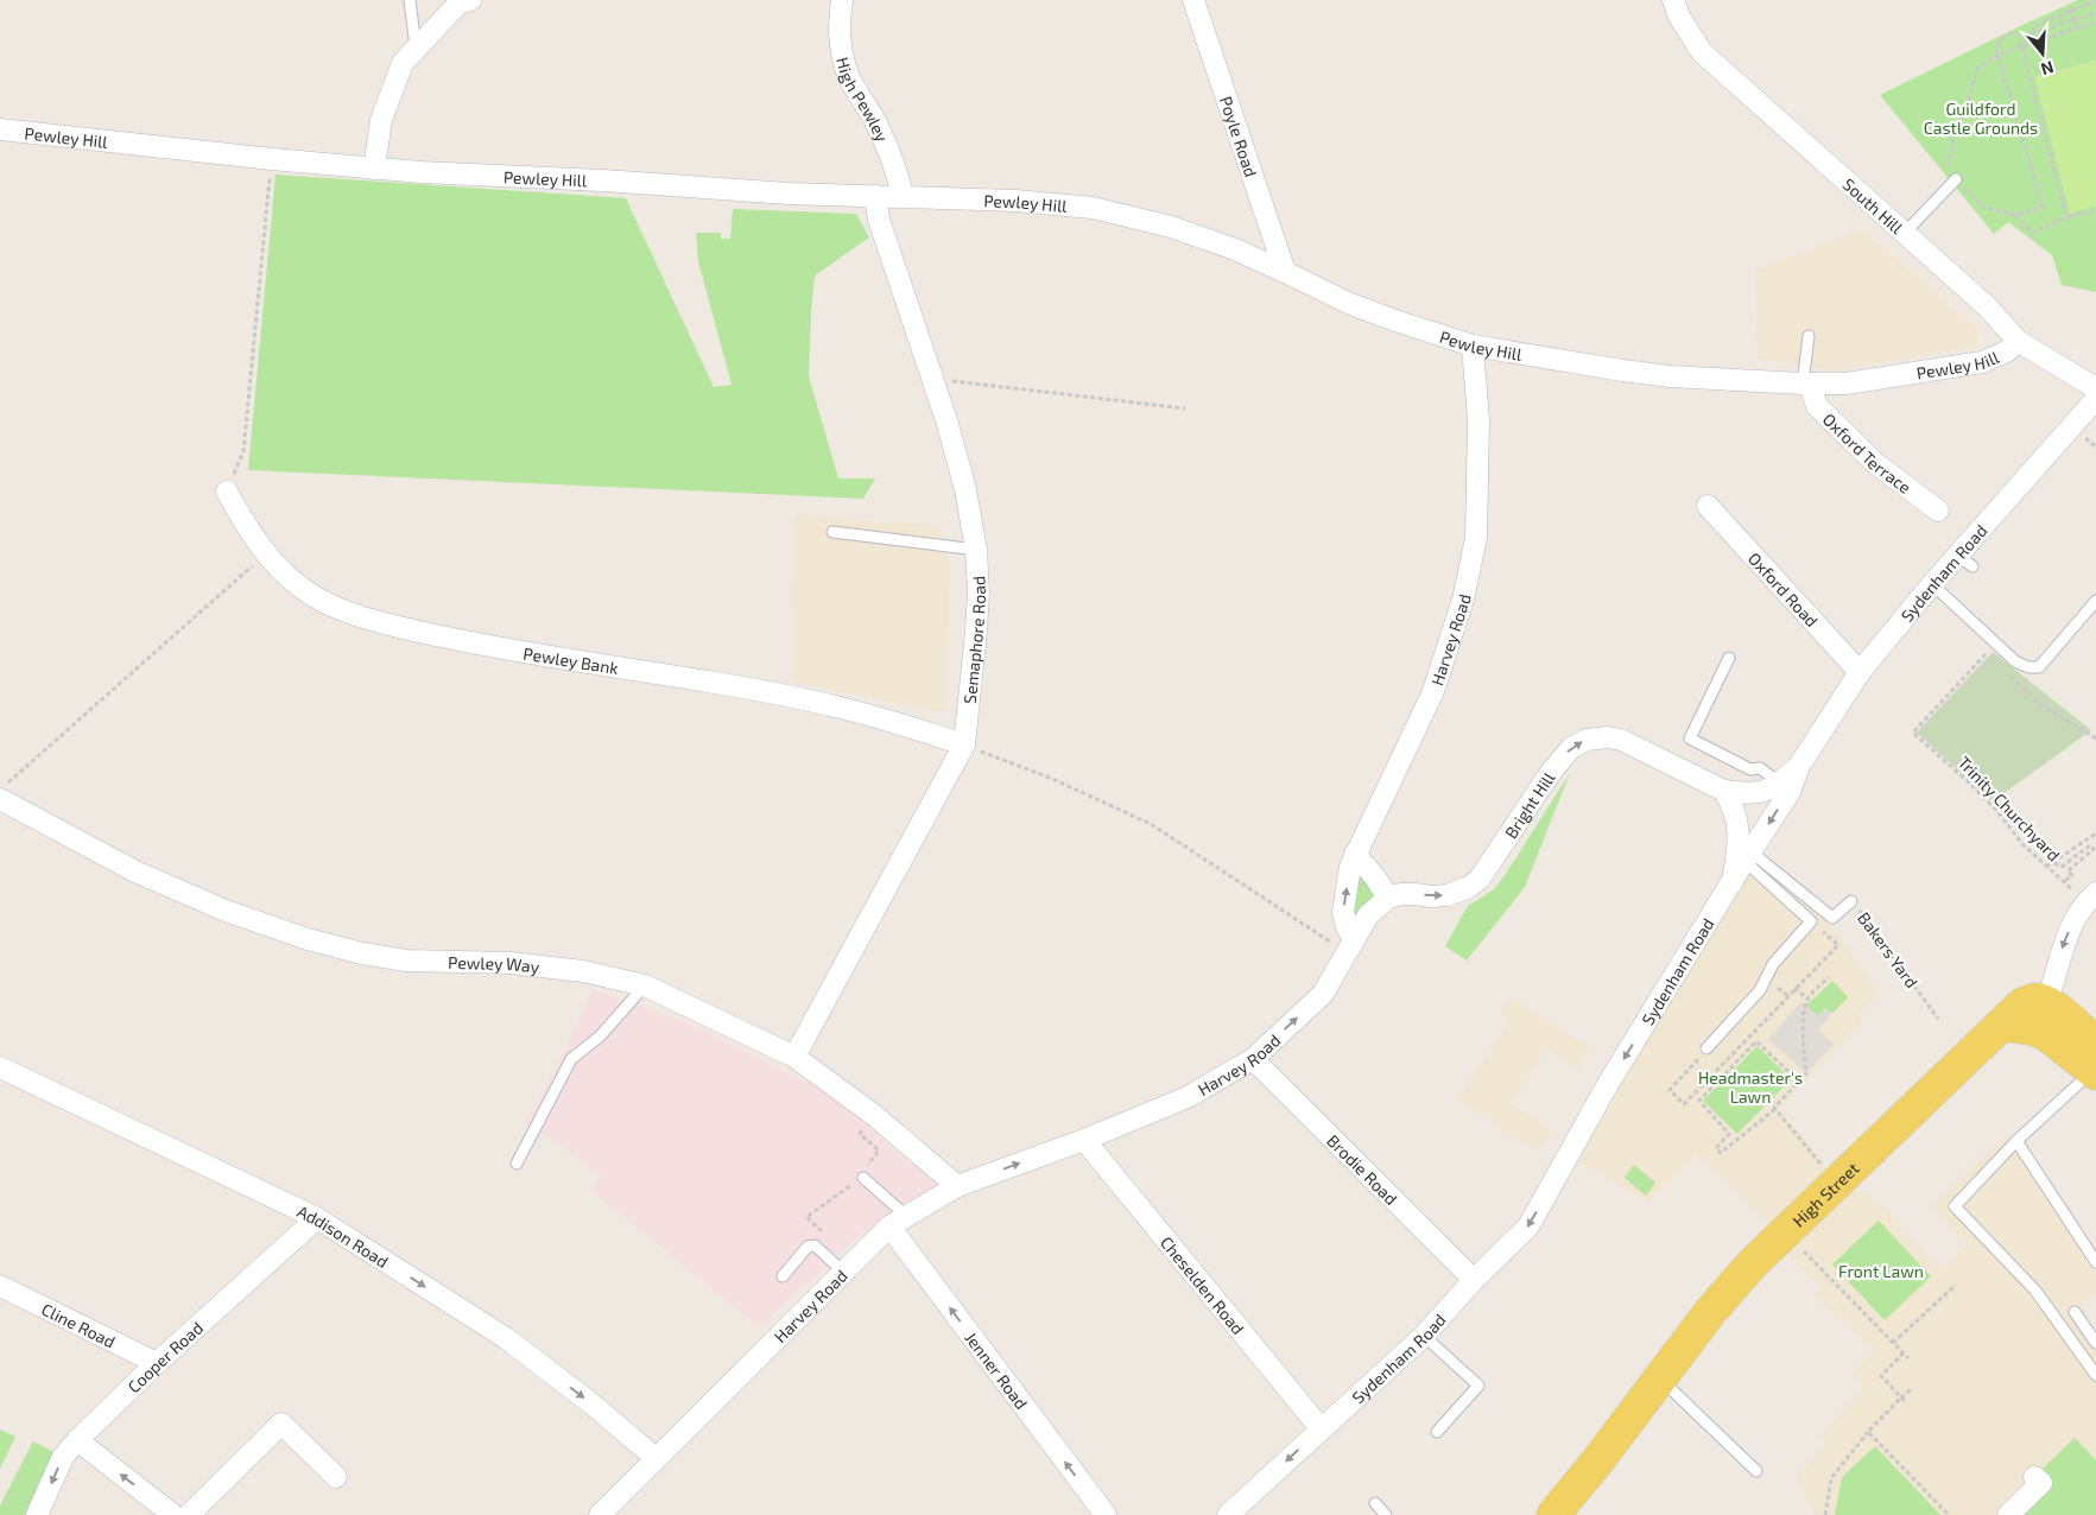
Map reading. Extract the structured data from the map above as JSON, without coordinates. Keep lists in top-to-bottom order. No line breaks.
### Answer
{"streets":{"main road":["High Street"],"street":["High Pewley","Poyle Road","Pewley Hill","South Hill","Oxford Terrace","Sydenham Road","Oxford Road","Harvey Road","Semaphore Road","Pewley Bank","Bright Hill","Pewley Way","Brodie Road","Addison Road","Cheselden Road","Cline Road","Cooper Road","Jenner Road"],"lane":["Bakers Yard"],"path":["Trinity Churchyard"]},"crossings":[["High Pewley","Pewley Hill"],["Poyle Road","Pewley Hill"],["Pewley Hill","South Hill"],["Pewley Hill","Oxford Terrace"],["Pewley Hill","Harvey Road"],["Pewley Hill","Semaphore Road"],["Sydenham Road","Oxford Road"],["Sydenham Road","Bright Hill"],["Sydenham Road","Bakers Yard"],["Sydenham Road","Brodie Road"],["Sydenham Road","Cheselden Road"],["Harvey Road","Pewley Way"],["Harvey Road","Brodie Road"],["Harvey Road","Addison Road"],["Harvey Road","Cheselden Road"],["Harvey Road","Jenner Road"],["Semaphore Road","Pewley Bank"],["Semaphore Road","Pewley Way"],["Addison Road","Cooper Road"],["Cline Road","Cooper Road"]],"one_way":["Sydenham Road","Bright Hill","Addison Road","Jenner Road"],"parks":["Guildford Castle Grounds","Headmaster's Lawn","Front Lawn"],"north":"bottom"}
